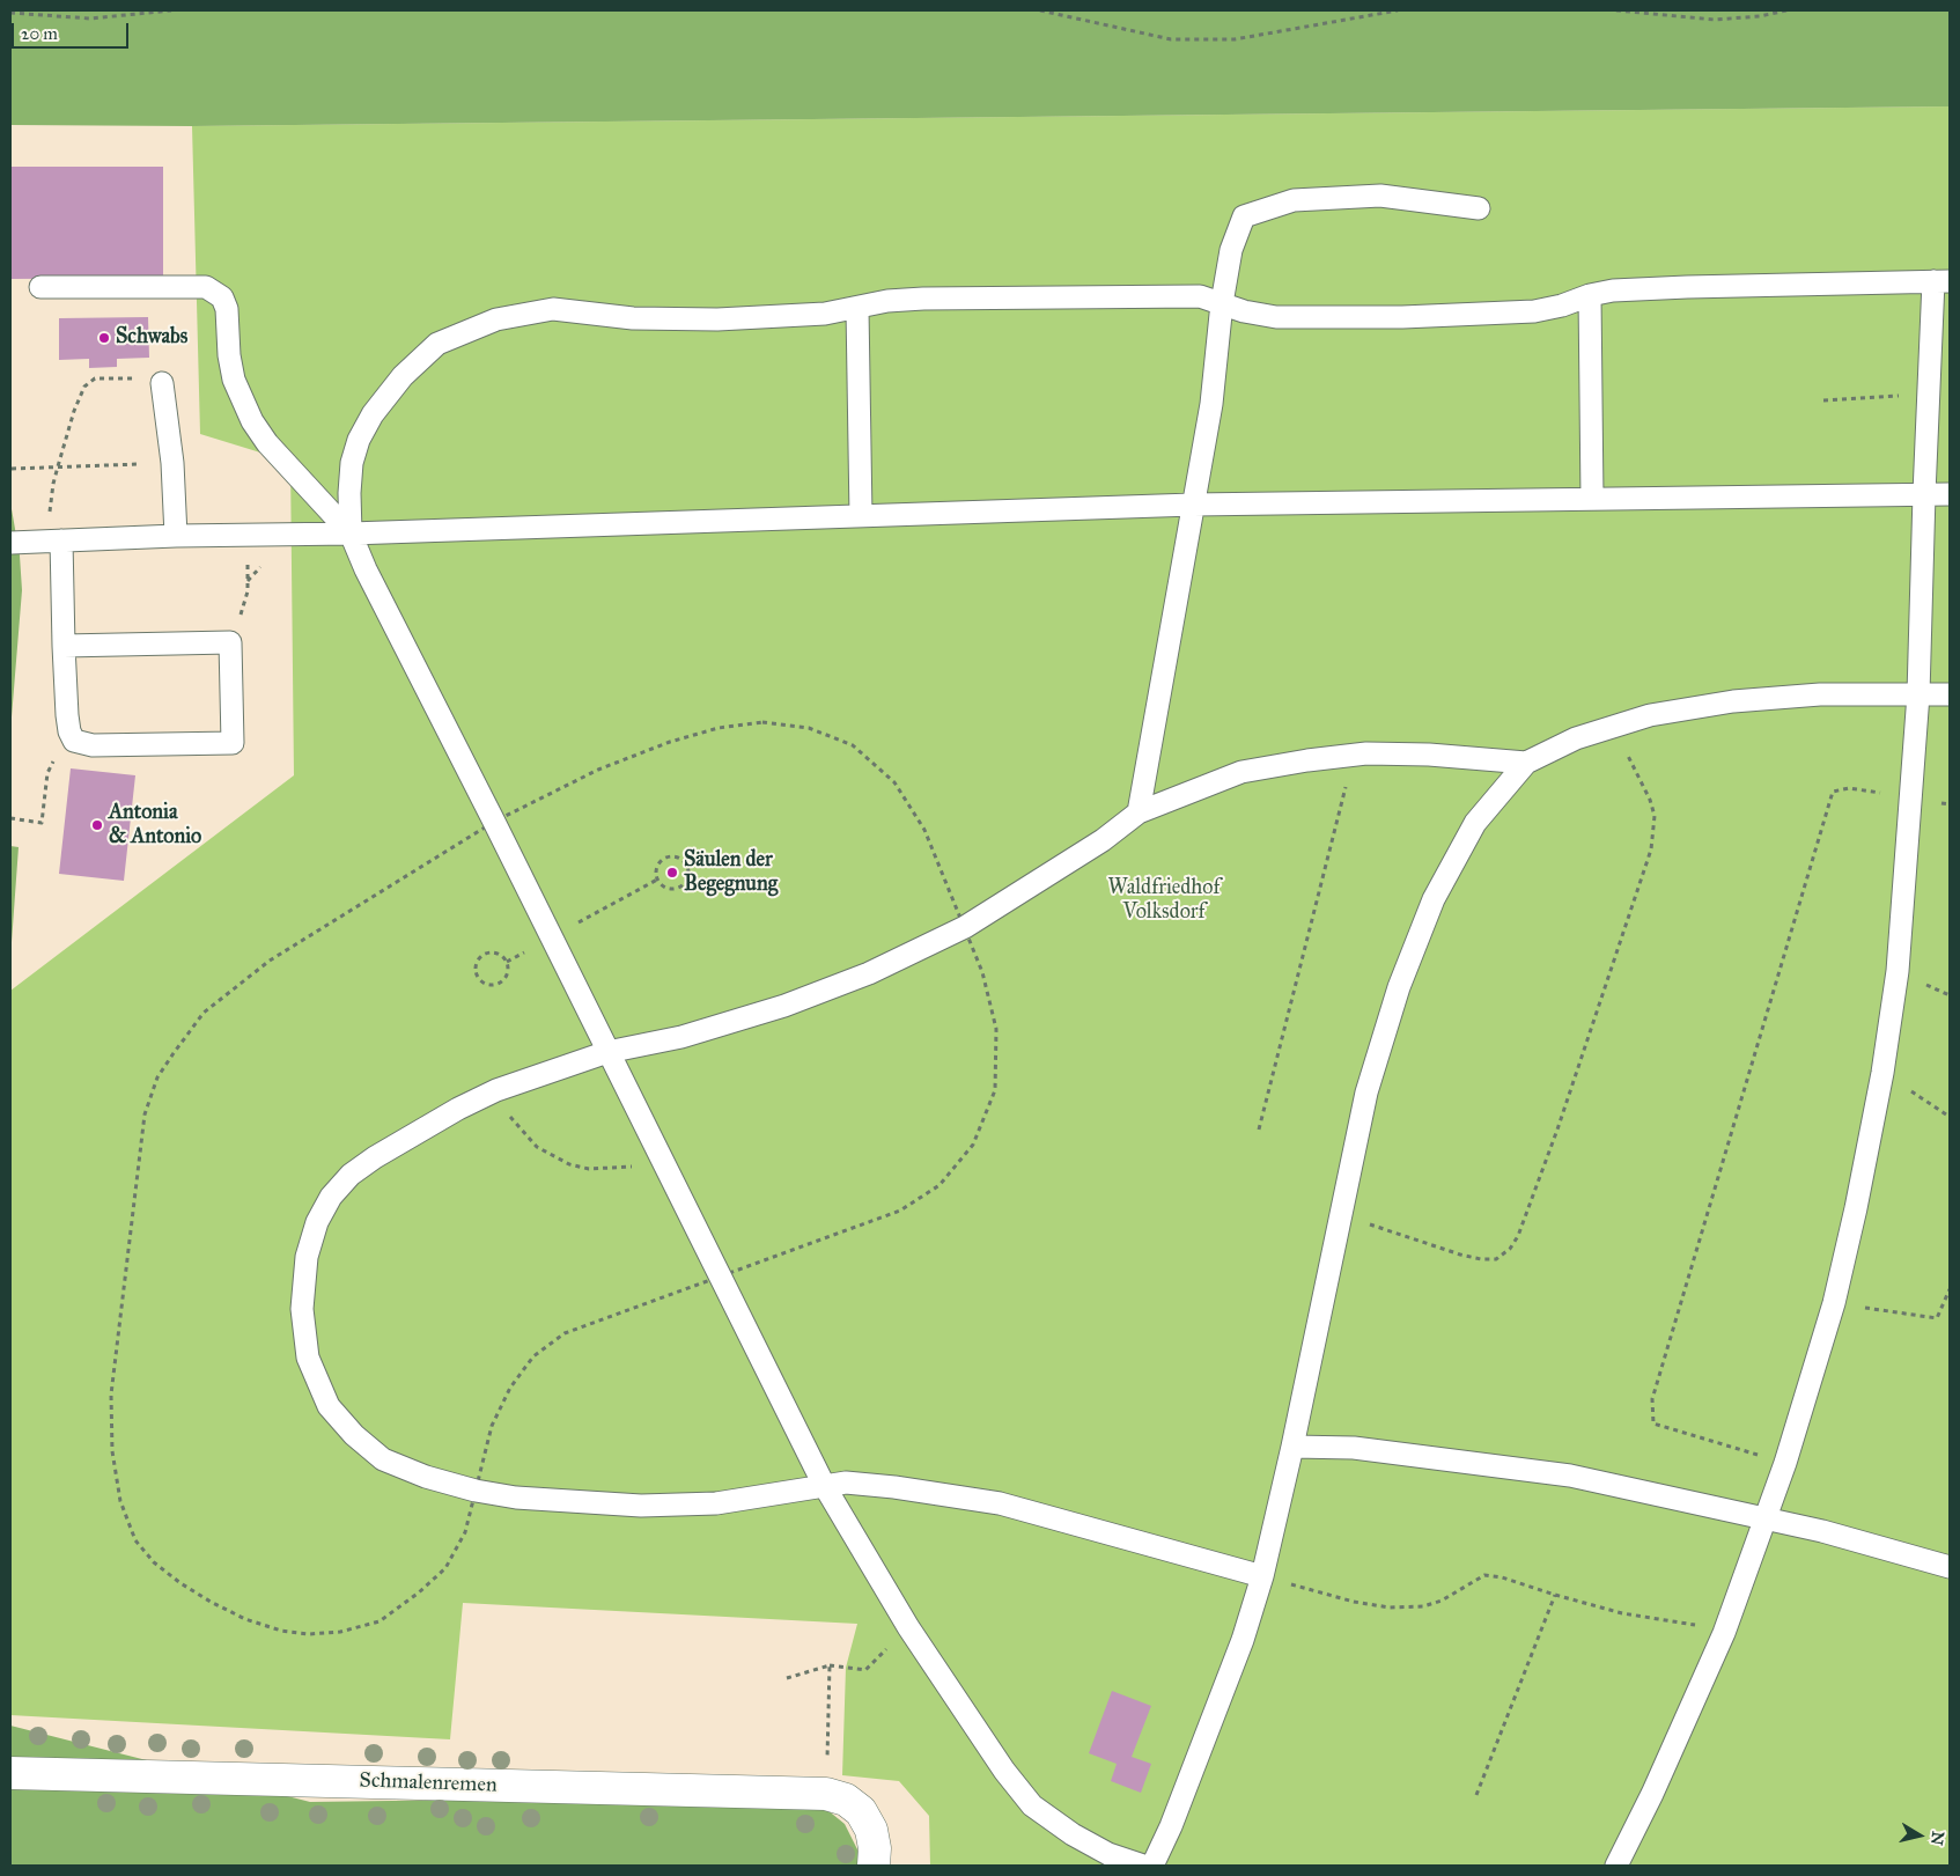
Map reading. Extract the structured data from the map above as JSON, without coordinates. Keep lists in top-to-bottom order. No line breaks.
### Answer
{"streets":{"street":["Schmalenremen"]},"parks":["Waldfriedhof Volksdorf"],"places":["Schwabs","Antonia & Antonio","Säulen der Begegnung"],"scale_bar":"20 m","north":"right"}
